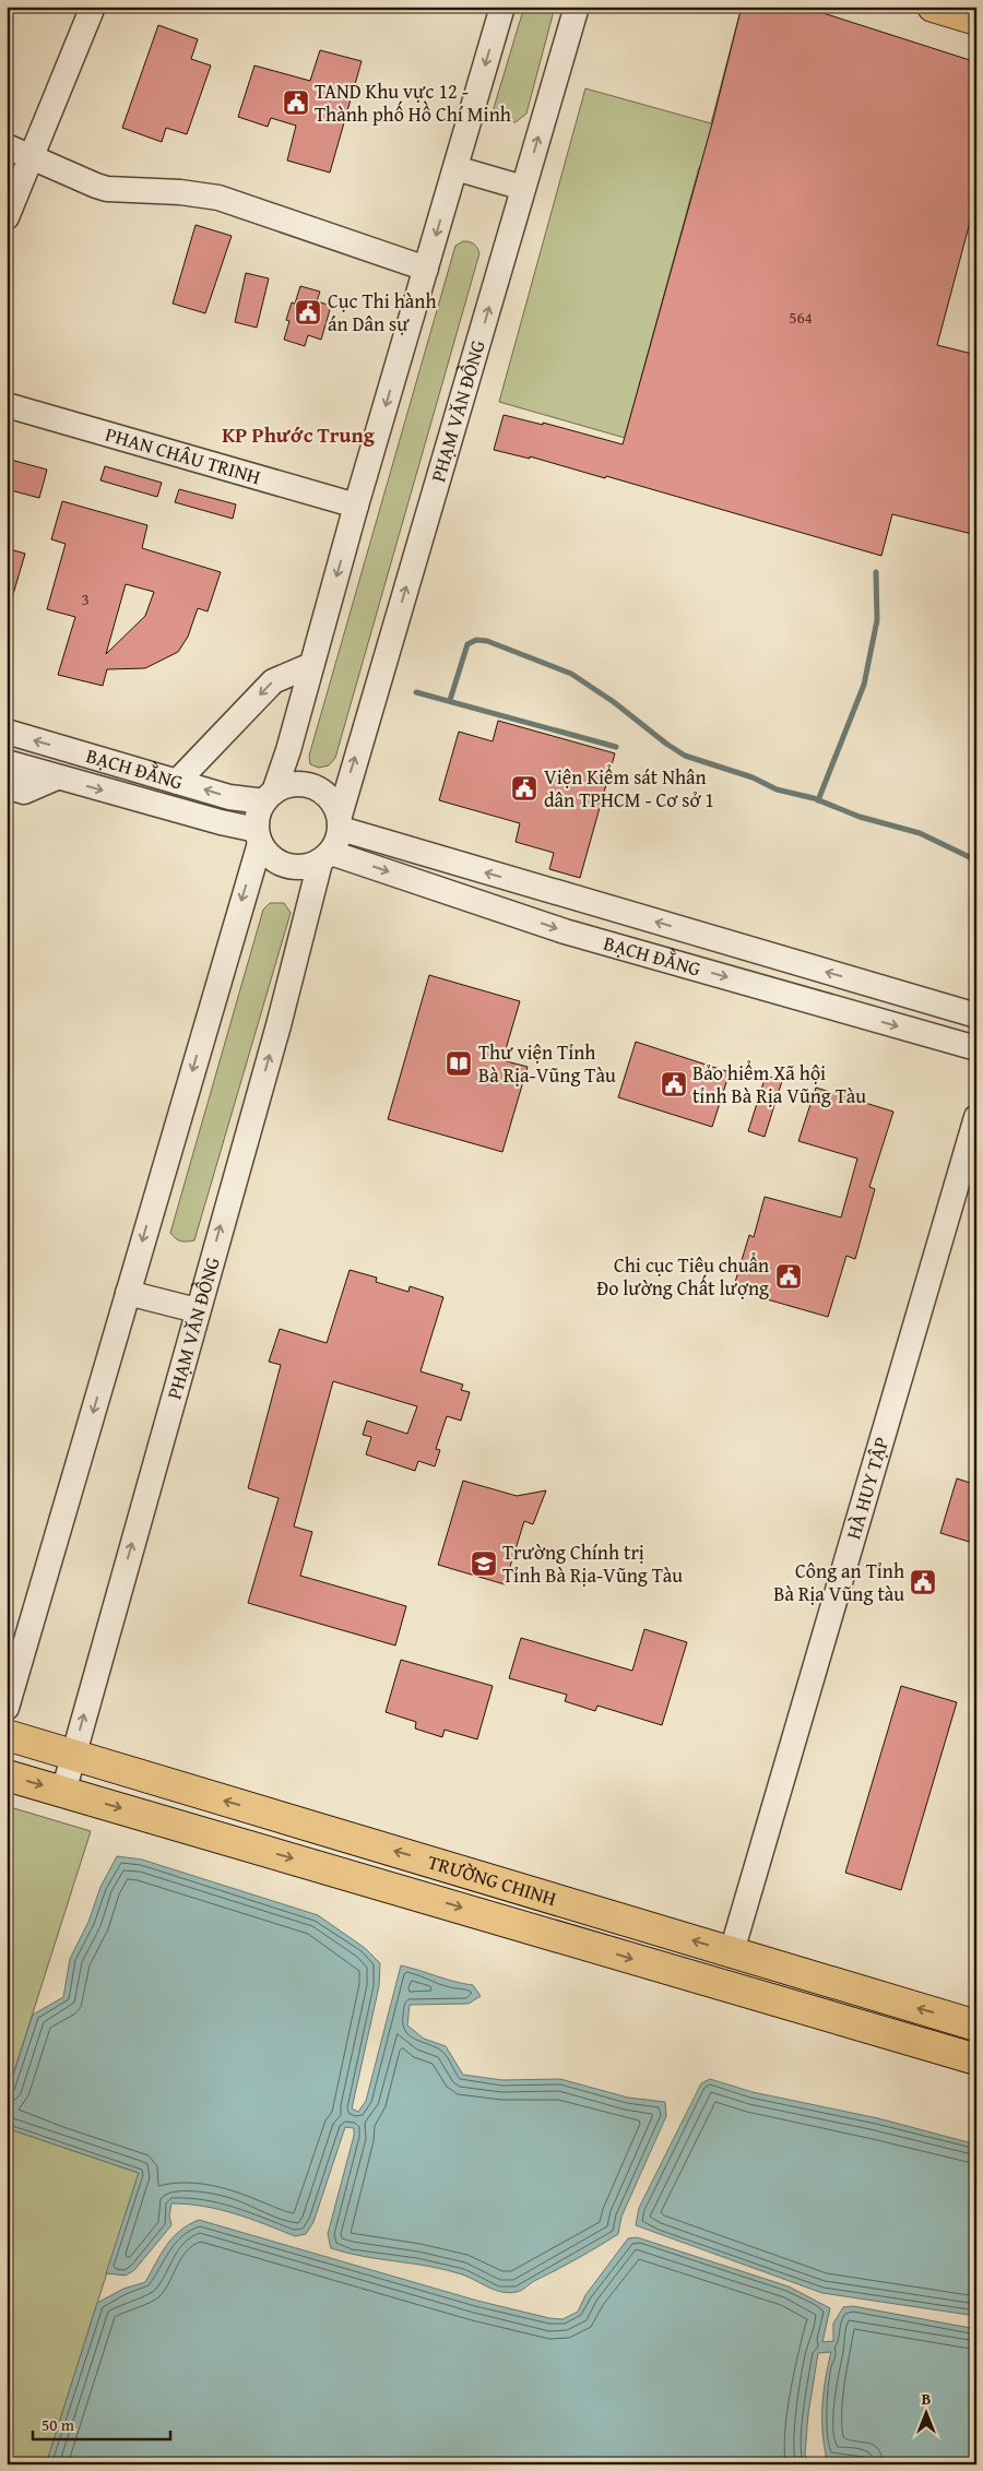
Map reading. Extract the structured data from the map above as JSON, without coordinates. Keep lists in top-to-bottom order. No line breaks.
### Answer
{"streets":{"main road":["TRƯỜNG CHINH"],"street":["PHẠM VĂN ĐỒNG","PHAN CHÂU TRINH","BẠCH ĐẰNG","HÀ HUY TẬP"]},"crossings":[["PHẠM VĂN ĐỒNG","BẠCH ĐẰNG"],["PHẠM VĂN ĐỒNG","TRƯỜNG CHINH"],["HÀ HUY TẬP","TRƯỜNG CHINH"]],"districts":["KP Phước Trung"],"places":{"public building":["TAND Khu vực 12 - Thành phố Hồ Chí Minh","Cục Thi hành án Dân sự","Viện Kiểm sát Nhân dân TPHCM - Cơ sở 1","Bảo hiểm Xã hội tỉnh Bà Rịa Vũng Tàu","Chi cục Tiêu chuẩn Đo lường Chất lượng","Công an Tỉnh Bà Rịa Vũng tàu"],"library":["Thư viện Tỉnh Bà Rịa-Vũng Tàu"],"school or university":["Trường Chính trị Tỉnh Bà Rịa-Vũng Tàu"]},"house_numbers":["564","3"],"scale_bar":"50 m","north":"top"}
